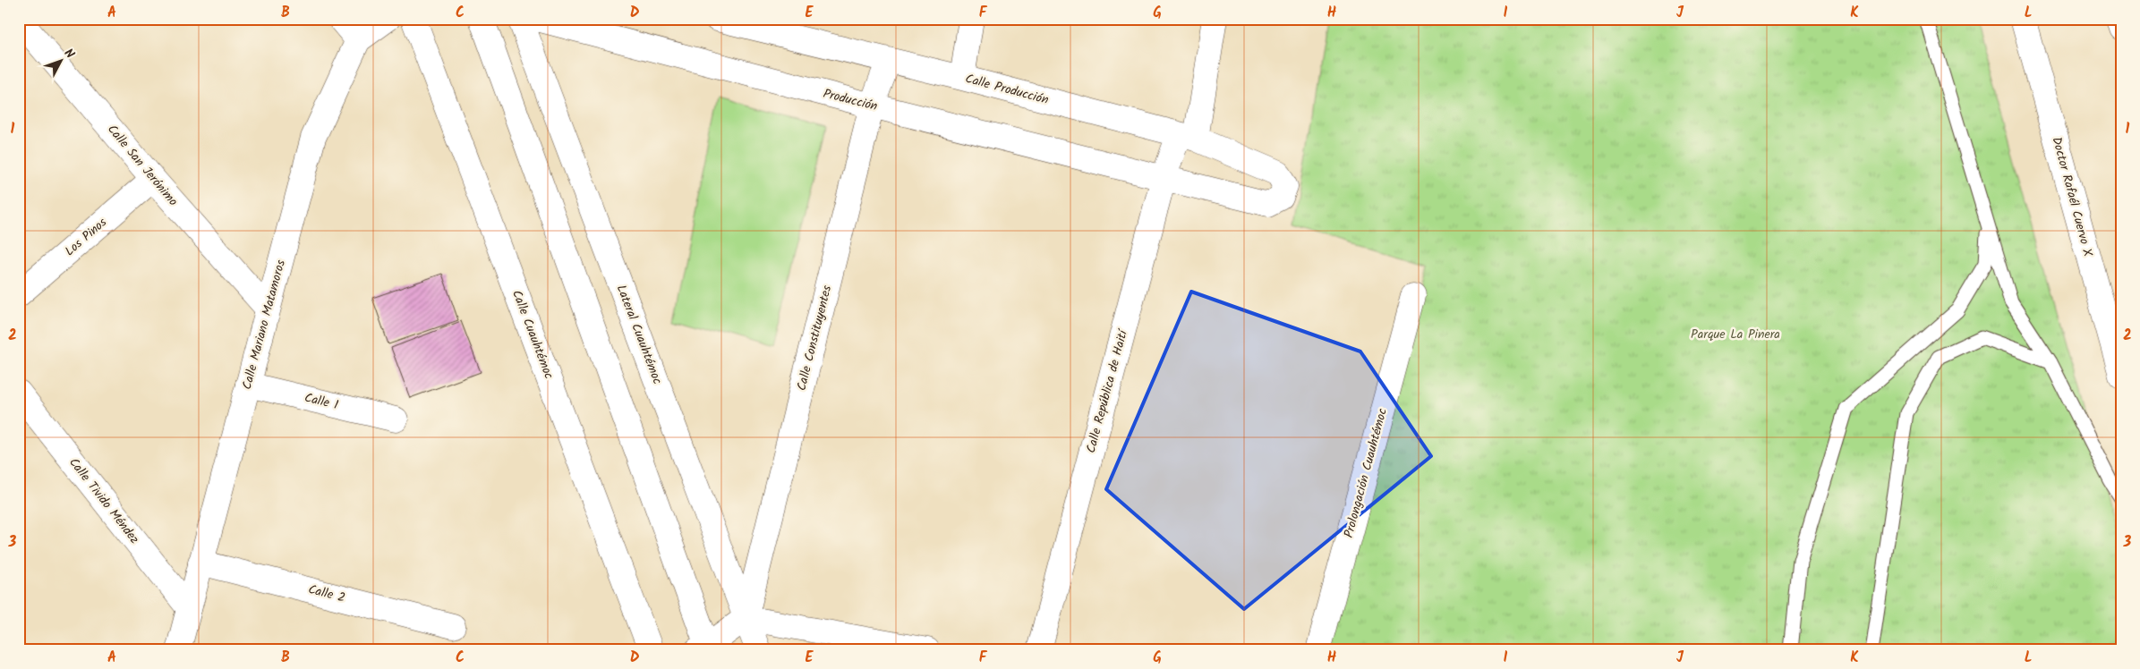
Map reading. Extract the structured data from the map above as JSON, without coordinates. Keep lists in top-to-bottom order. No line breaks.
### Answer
{"streets":{"street":["Calle Producción","Producción","Calle San Jerónimo","Doctor Rafaél Cuervo X","Los Pinos","Calle Mariano Matamoros","Calle Cuauhtémoc","Lateral Cuauhtémoc","Calle Constituyentes","Calle República de Haití","Calle 1","Prolongación Cuauhtémoc","Calle Tivido Méndez","Calle 2"]},"crossings":[["Calle Producción","Producción"],["Calle Producción","Calle Constituyentes"],["Calle Producción","Calle República de Haití"],["Producción","Calle Constituyentes"],["Producción","Calle República de Haití"],["Calle San Jerónimo","Los Pinos"],["Calle San Jerónimo","Calle Mariano Matamoros"],["Calle Mariano Matamoros","Calle 1"],["Calle Mariano Matamoros","Calle Tivido Méndez"],["Calle Mariano Matamoros","Calle 2"],["Lateral Cuauhtémoc","Calle Constituyentes"]],"parks":["Parque La Pinera"],"north":"top right","grid":{"columns":["A","B","C","D","E","F","G","H","I","J","K","L"],"rows":["1","2","3"]}}
